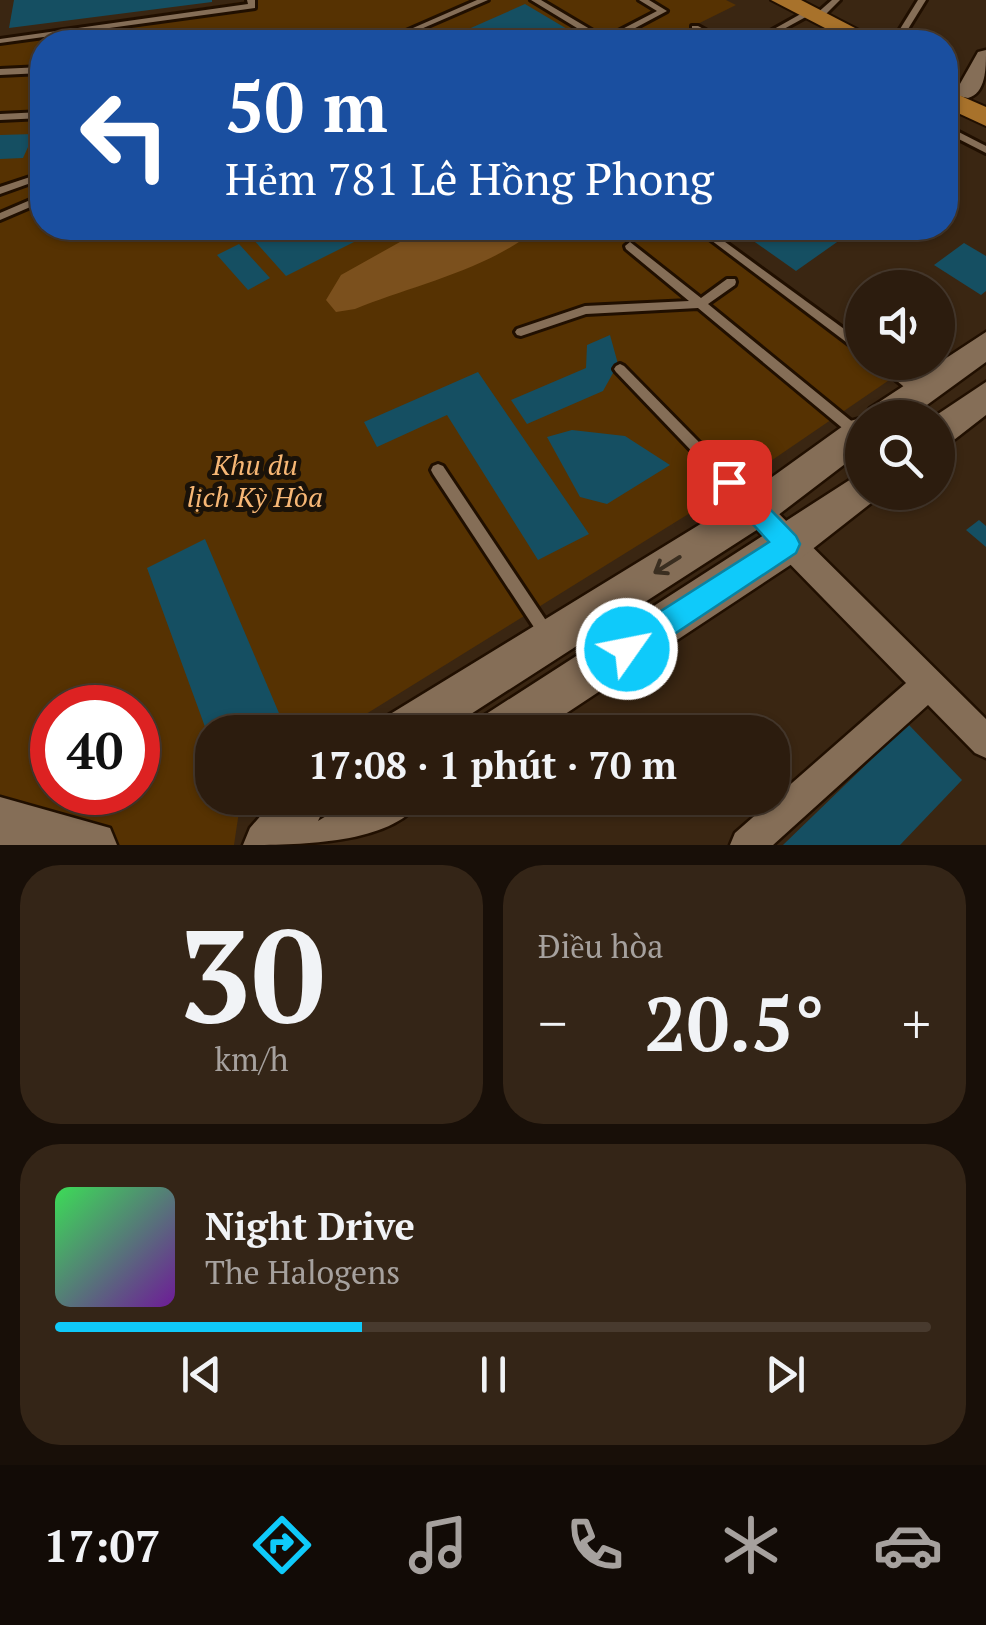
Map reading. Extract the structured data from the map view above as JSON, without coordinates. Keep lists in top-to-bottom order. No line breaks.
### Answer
{"parks":["Khu du lịch Kỳ Hòa"],"page":{"turn":["50 m","Hẻm 781 Lê Hồng Phong"],"limit":"40","trip":"17:08 · 1 phút · 70 m","tile":[["30","km/h"],"Điều hòa"],"heat":["−","20.5°","+"],"song":["Night Drive","The Halogens"],"tabs":"17:07"}}
